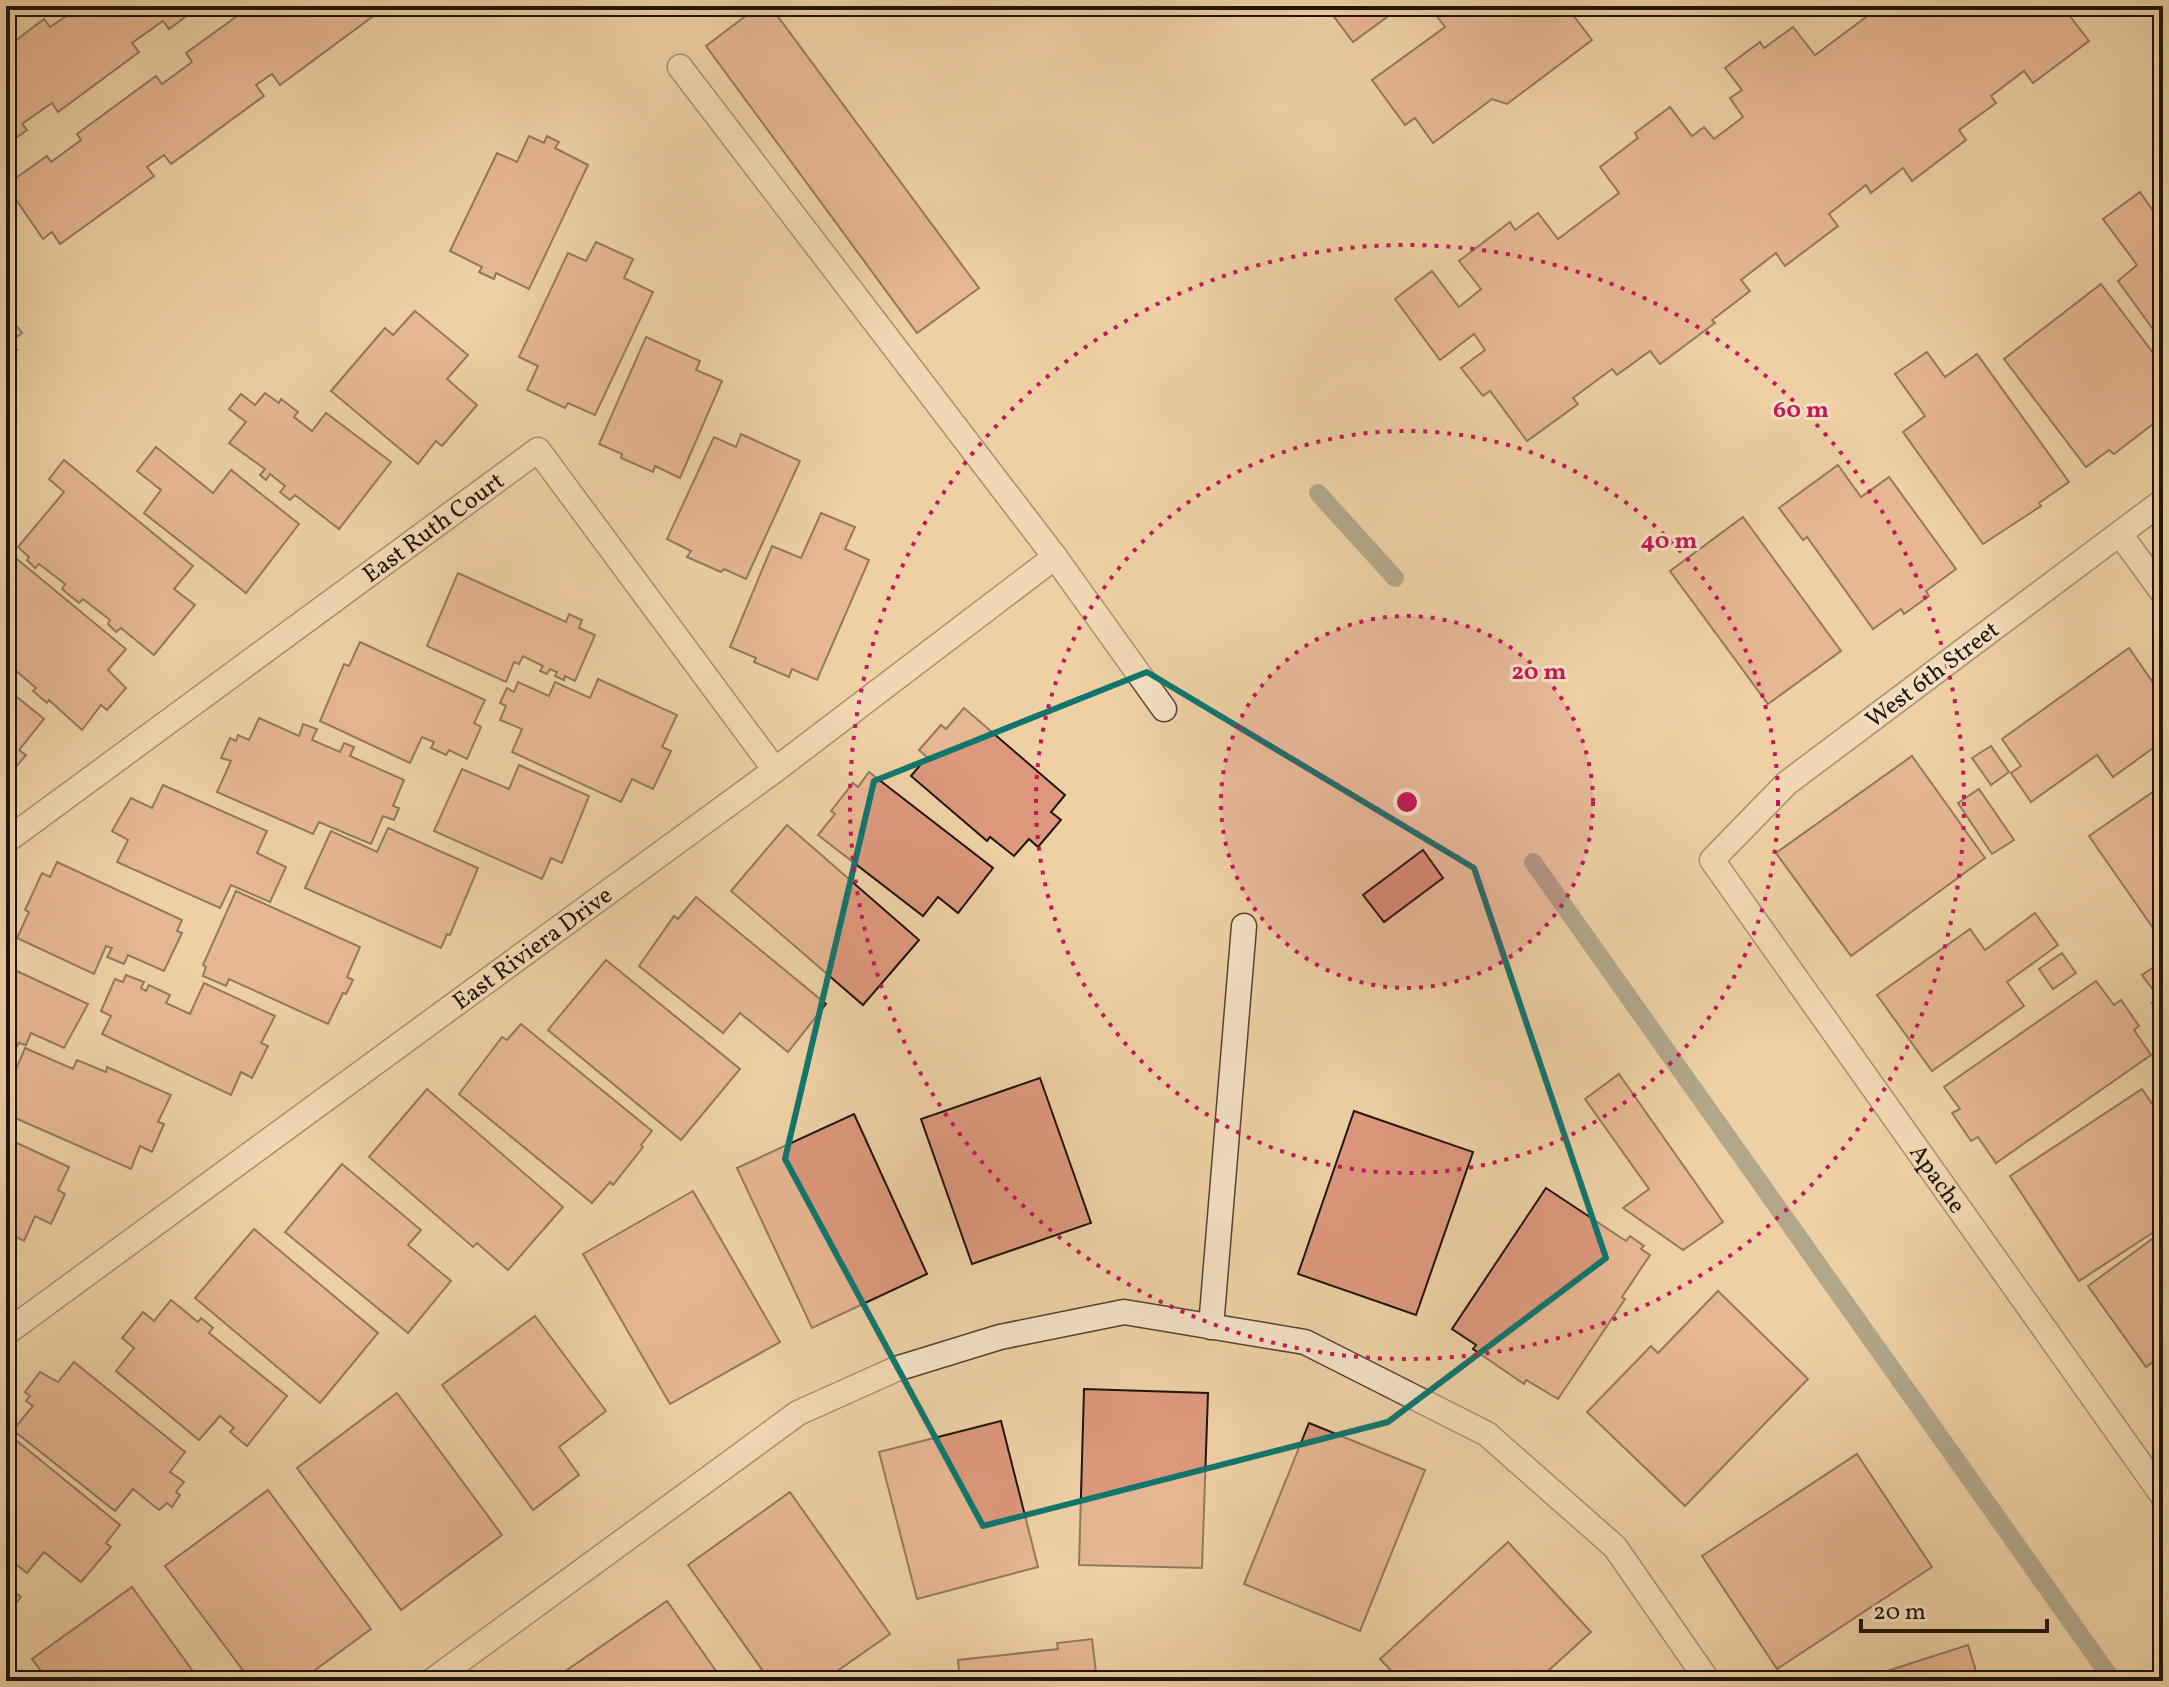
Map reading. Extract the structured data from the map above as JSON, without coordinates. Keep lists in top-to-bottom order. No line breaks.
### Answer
{"streets":{"lane":["East Ruth Court","West 6th Street","East Riviera Drive","Apache"]},"crossings":[["East Ruth Court","East Riviera Drive"],["West 6th Street","Apache"]],"scale_bar":"20 m","rings":["60 m","40 m","20 m"]}
